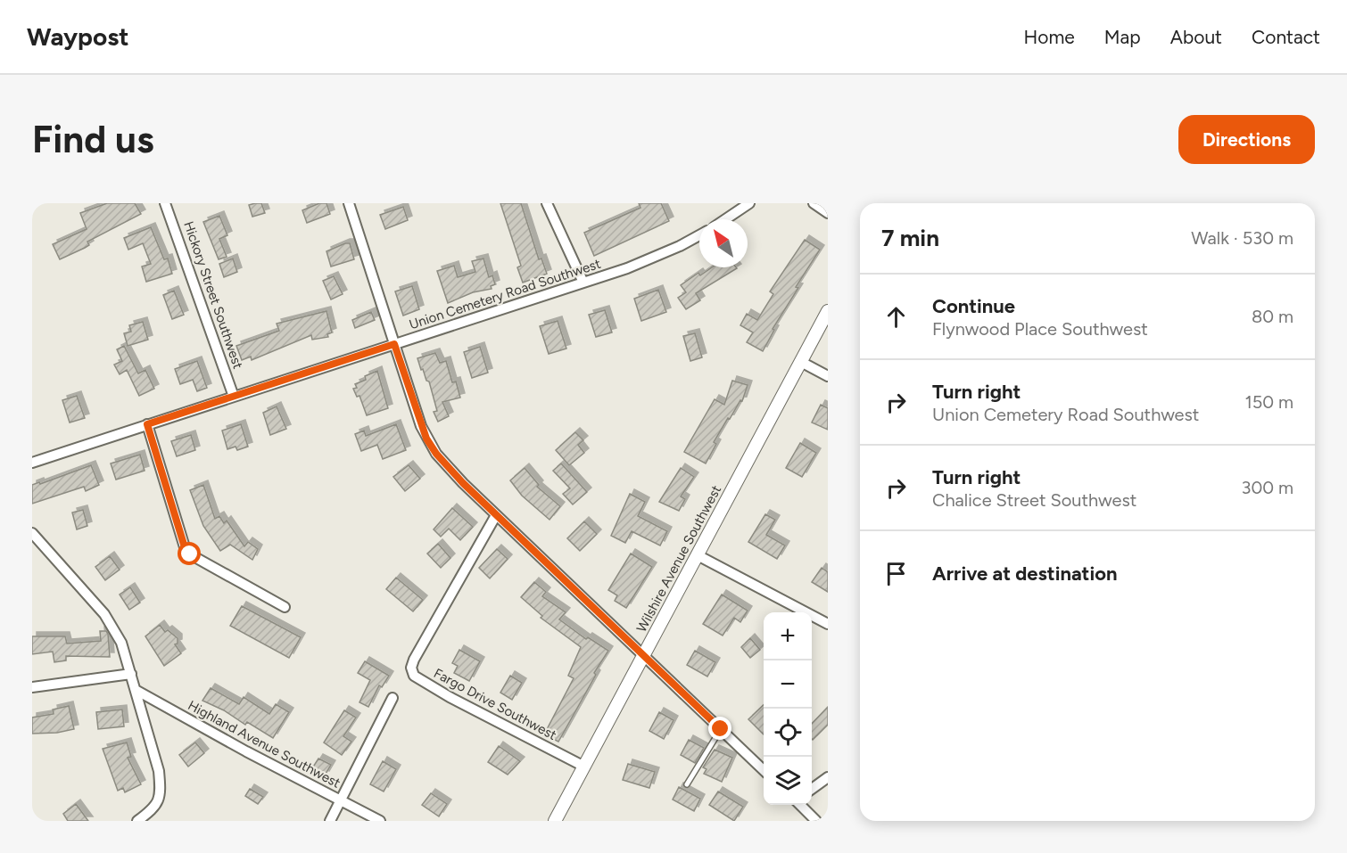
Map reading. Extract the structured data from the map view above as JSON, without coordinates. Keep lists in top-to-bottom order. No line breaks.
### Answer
{"streets":{"street":["Union Cemetery Road Southwest","Hickory Street Southwest","Wilshire Avenue Southwest","Fargo Drive Southwest","Highland Avenue Southwest"]},"crossings":[["Union Cemetery Road Southwest","Hickory Street Southwest"],["Wilshire Avenue Southwest","Fargo Drive Southwest"]],"north":"top left","page":{"header":"Waypost","nav":["Home","Map","About","Contact"],"buttons":"Directions","title":"Find us","heading":["7 min","Walk · 530 m"],"list":[["Continue","Flynwood Place Southwest","80 m"],["Turn right","Union Cemetery Road Southwest","150 m"],["Turn right","Chalice Street Southwest","300 m"],"Arrive at destination"],"map_buttons":["+","−"]}}
